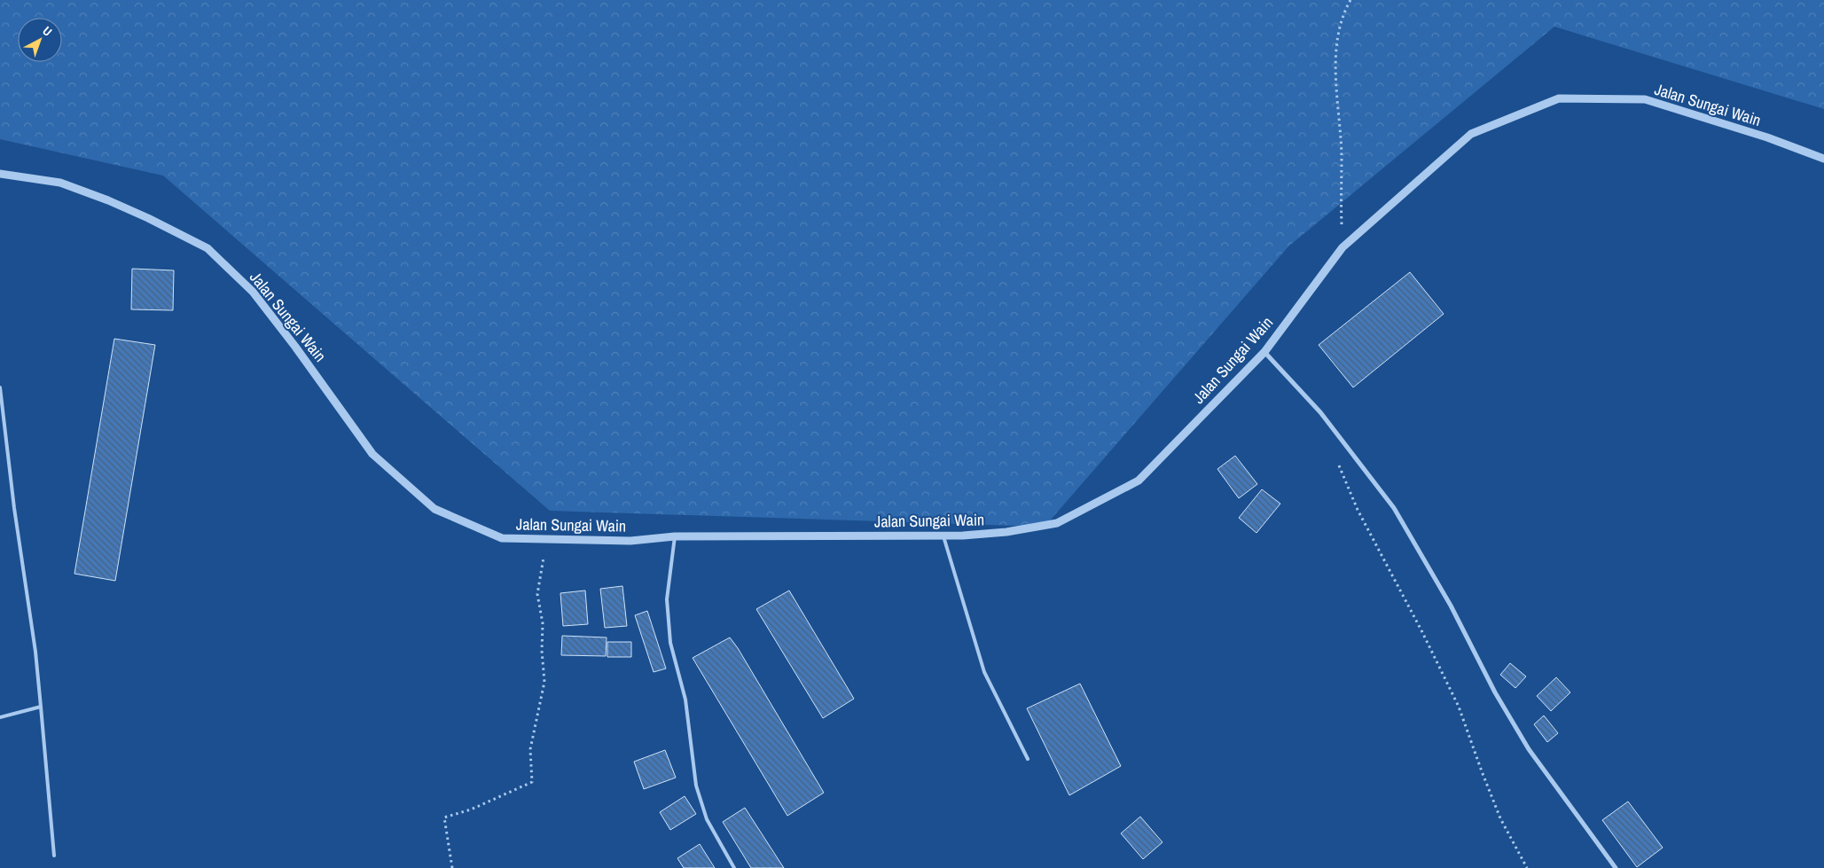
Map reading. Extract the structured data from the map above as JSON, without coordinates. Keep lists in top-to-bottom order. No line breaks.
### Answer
{"streets":{"street":["Jalan Sungai Wain"]},"north":"top right"}
